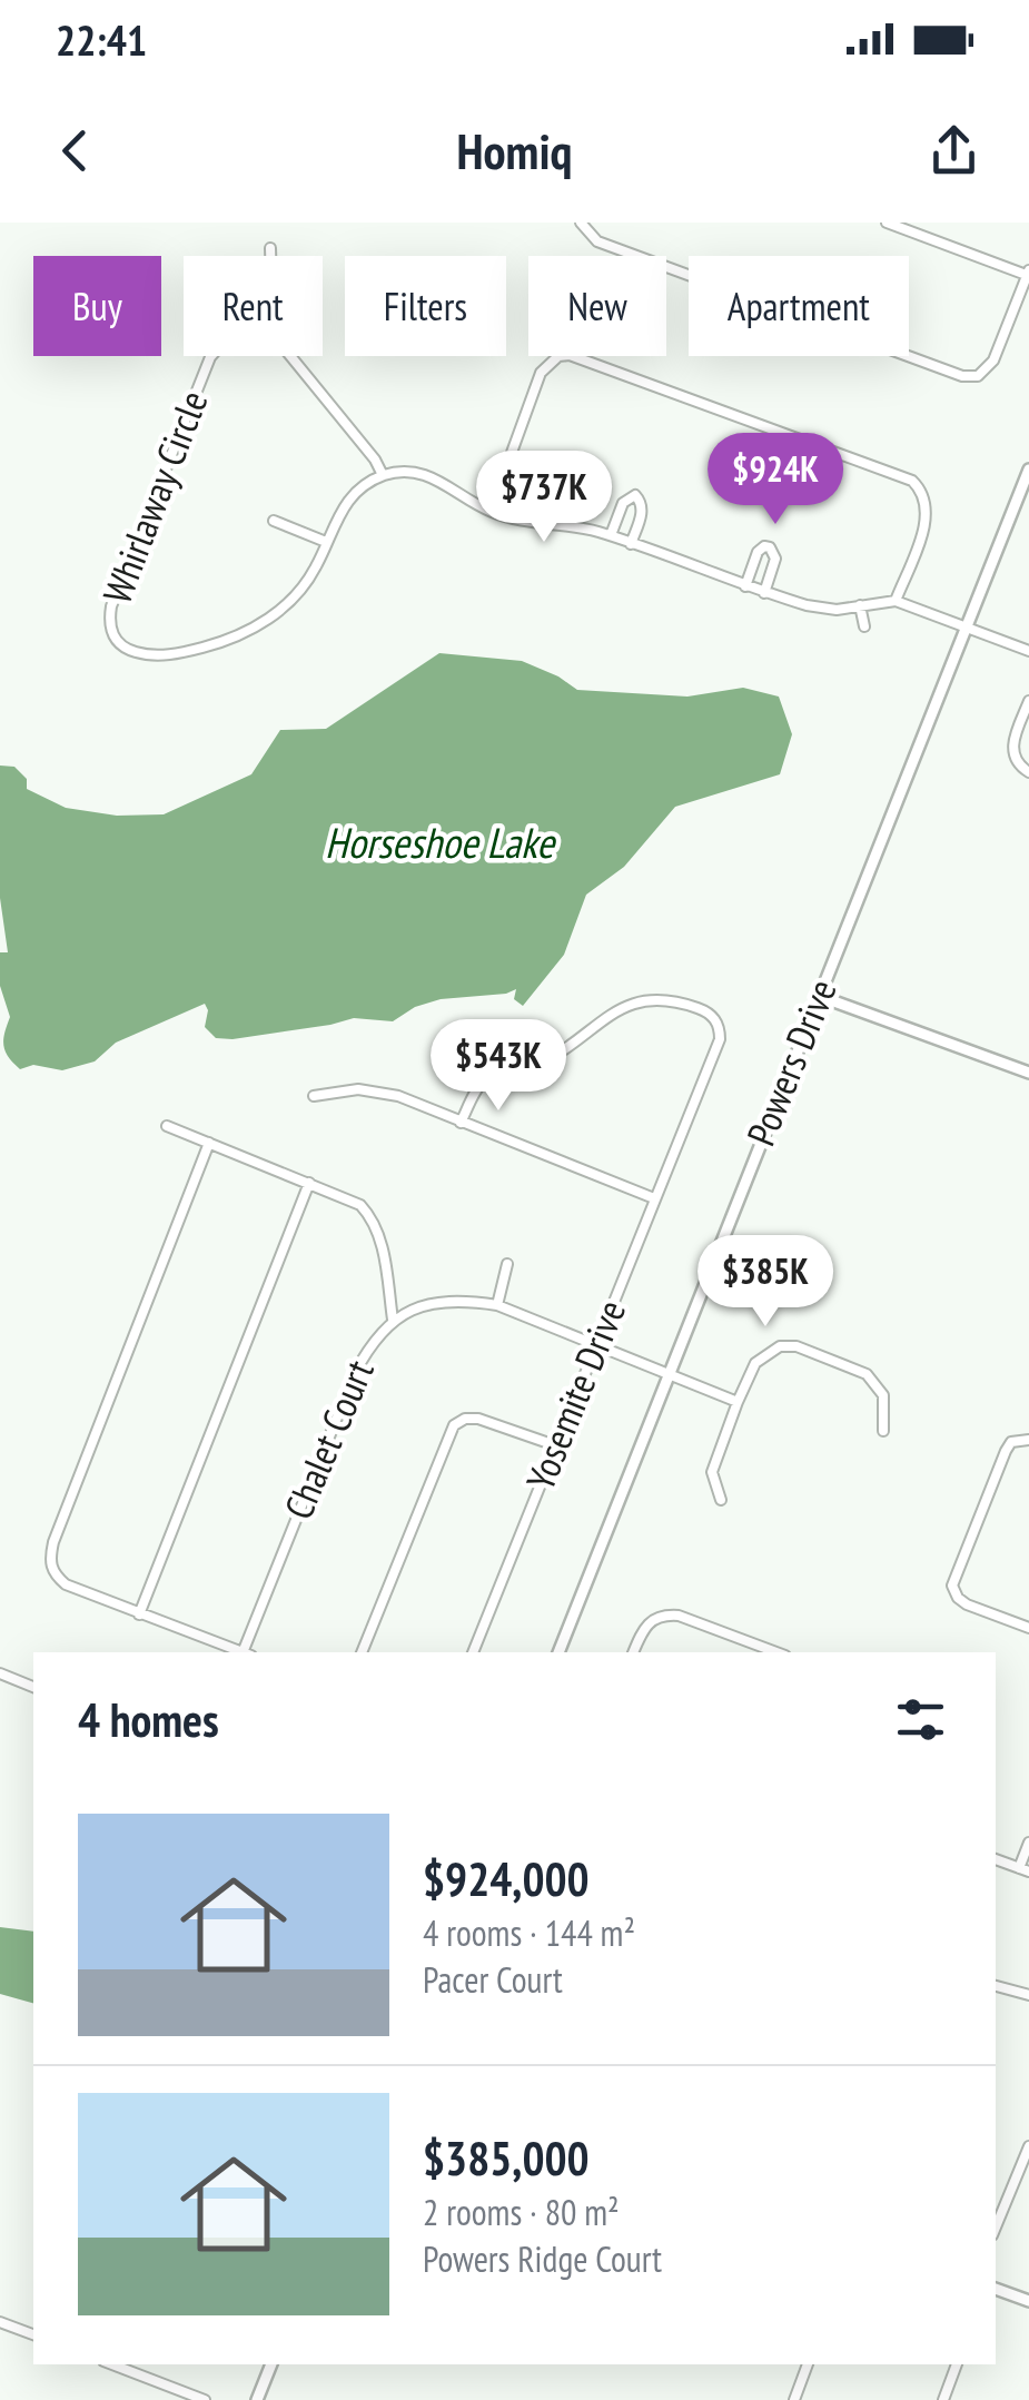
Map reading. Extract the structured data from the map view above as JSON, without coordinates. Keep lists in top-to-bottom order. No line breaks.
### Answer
{"streets":{"street":["Whirlaway Circle","Powers Drive","Yosemite Drive","Chalet Court"]},"crossings":[["Powers Drive","Chalet Court"],["Yosemite Drive","Chalet Court"]],"water":["Horseshoe Lake"],"page":{"status":"22:41","header":"Homiq","chip":["Buy","Rent","Filters","New","Apartment"],"price":["$924K","$737K","$543K","$385K"],"heading":"4 homes","list":[{"name":"$924,000","note":"4 rooms · 144 m² · Pacer Court"},{"name":"$385,000","note":"2 rooms · 80 m² · Powers Ridge Court"}]}}
